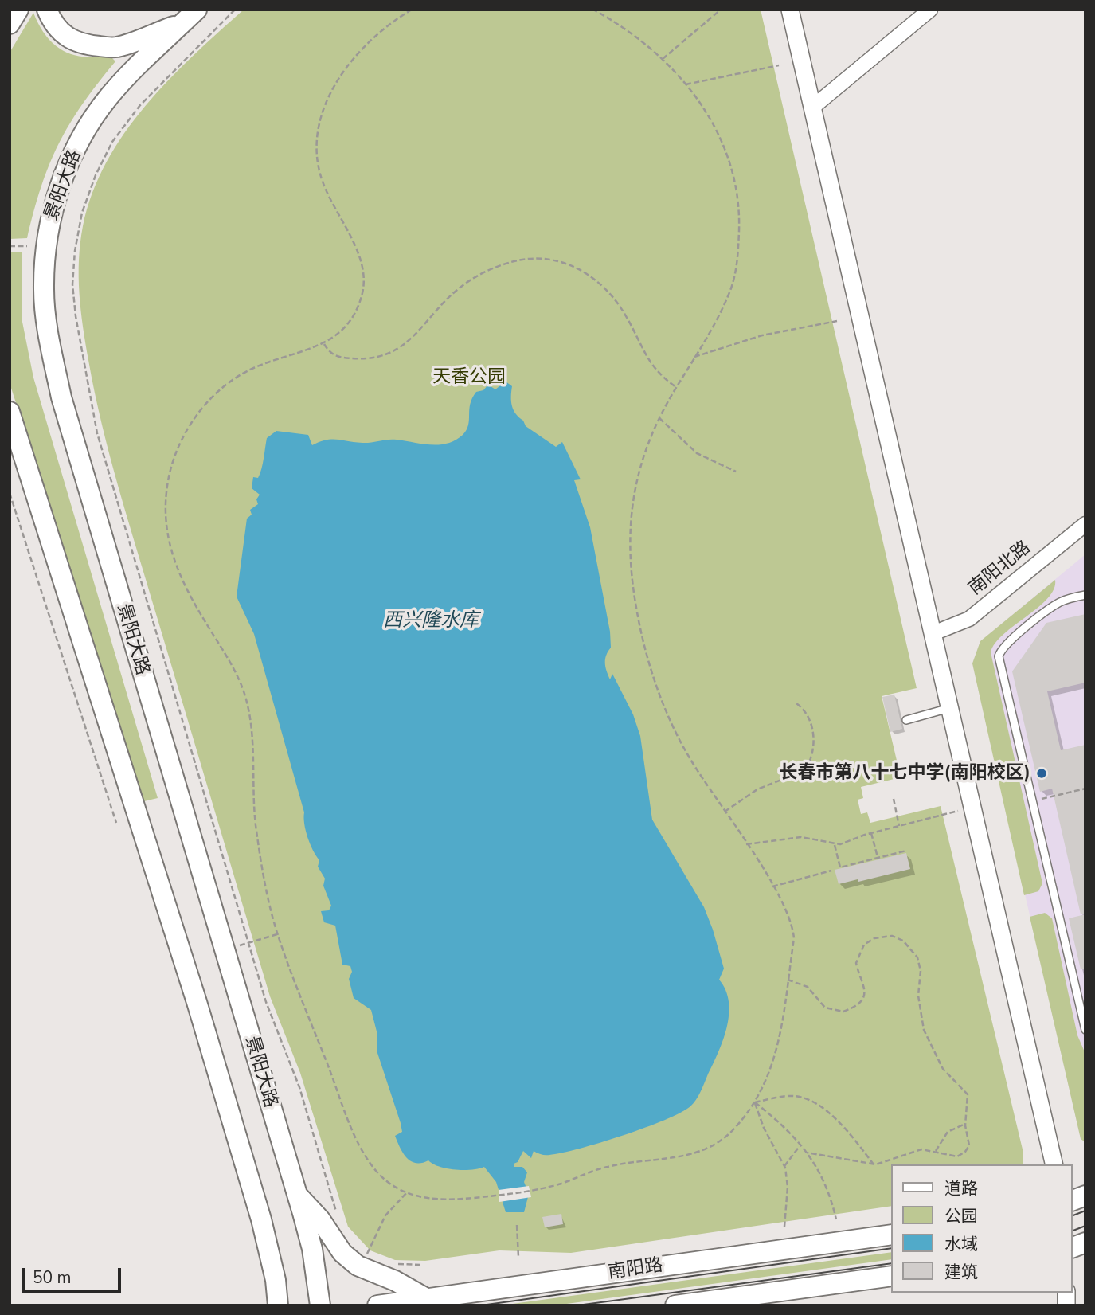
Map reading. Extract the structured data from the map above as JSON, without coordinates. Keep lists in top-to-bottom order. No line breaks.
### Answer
{"streets":{"main road":["景阳大路","南阳路"],"street":["南阳北路"]},"water":["西兴隆水库"],"parks":["天香公园"],"places":["长春市第八十七中学(南阳校区)"],"legend":["道路","公园","水域","建筑"],"scale_bar":"50 m"}
